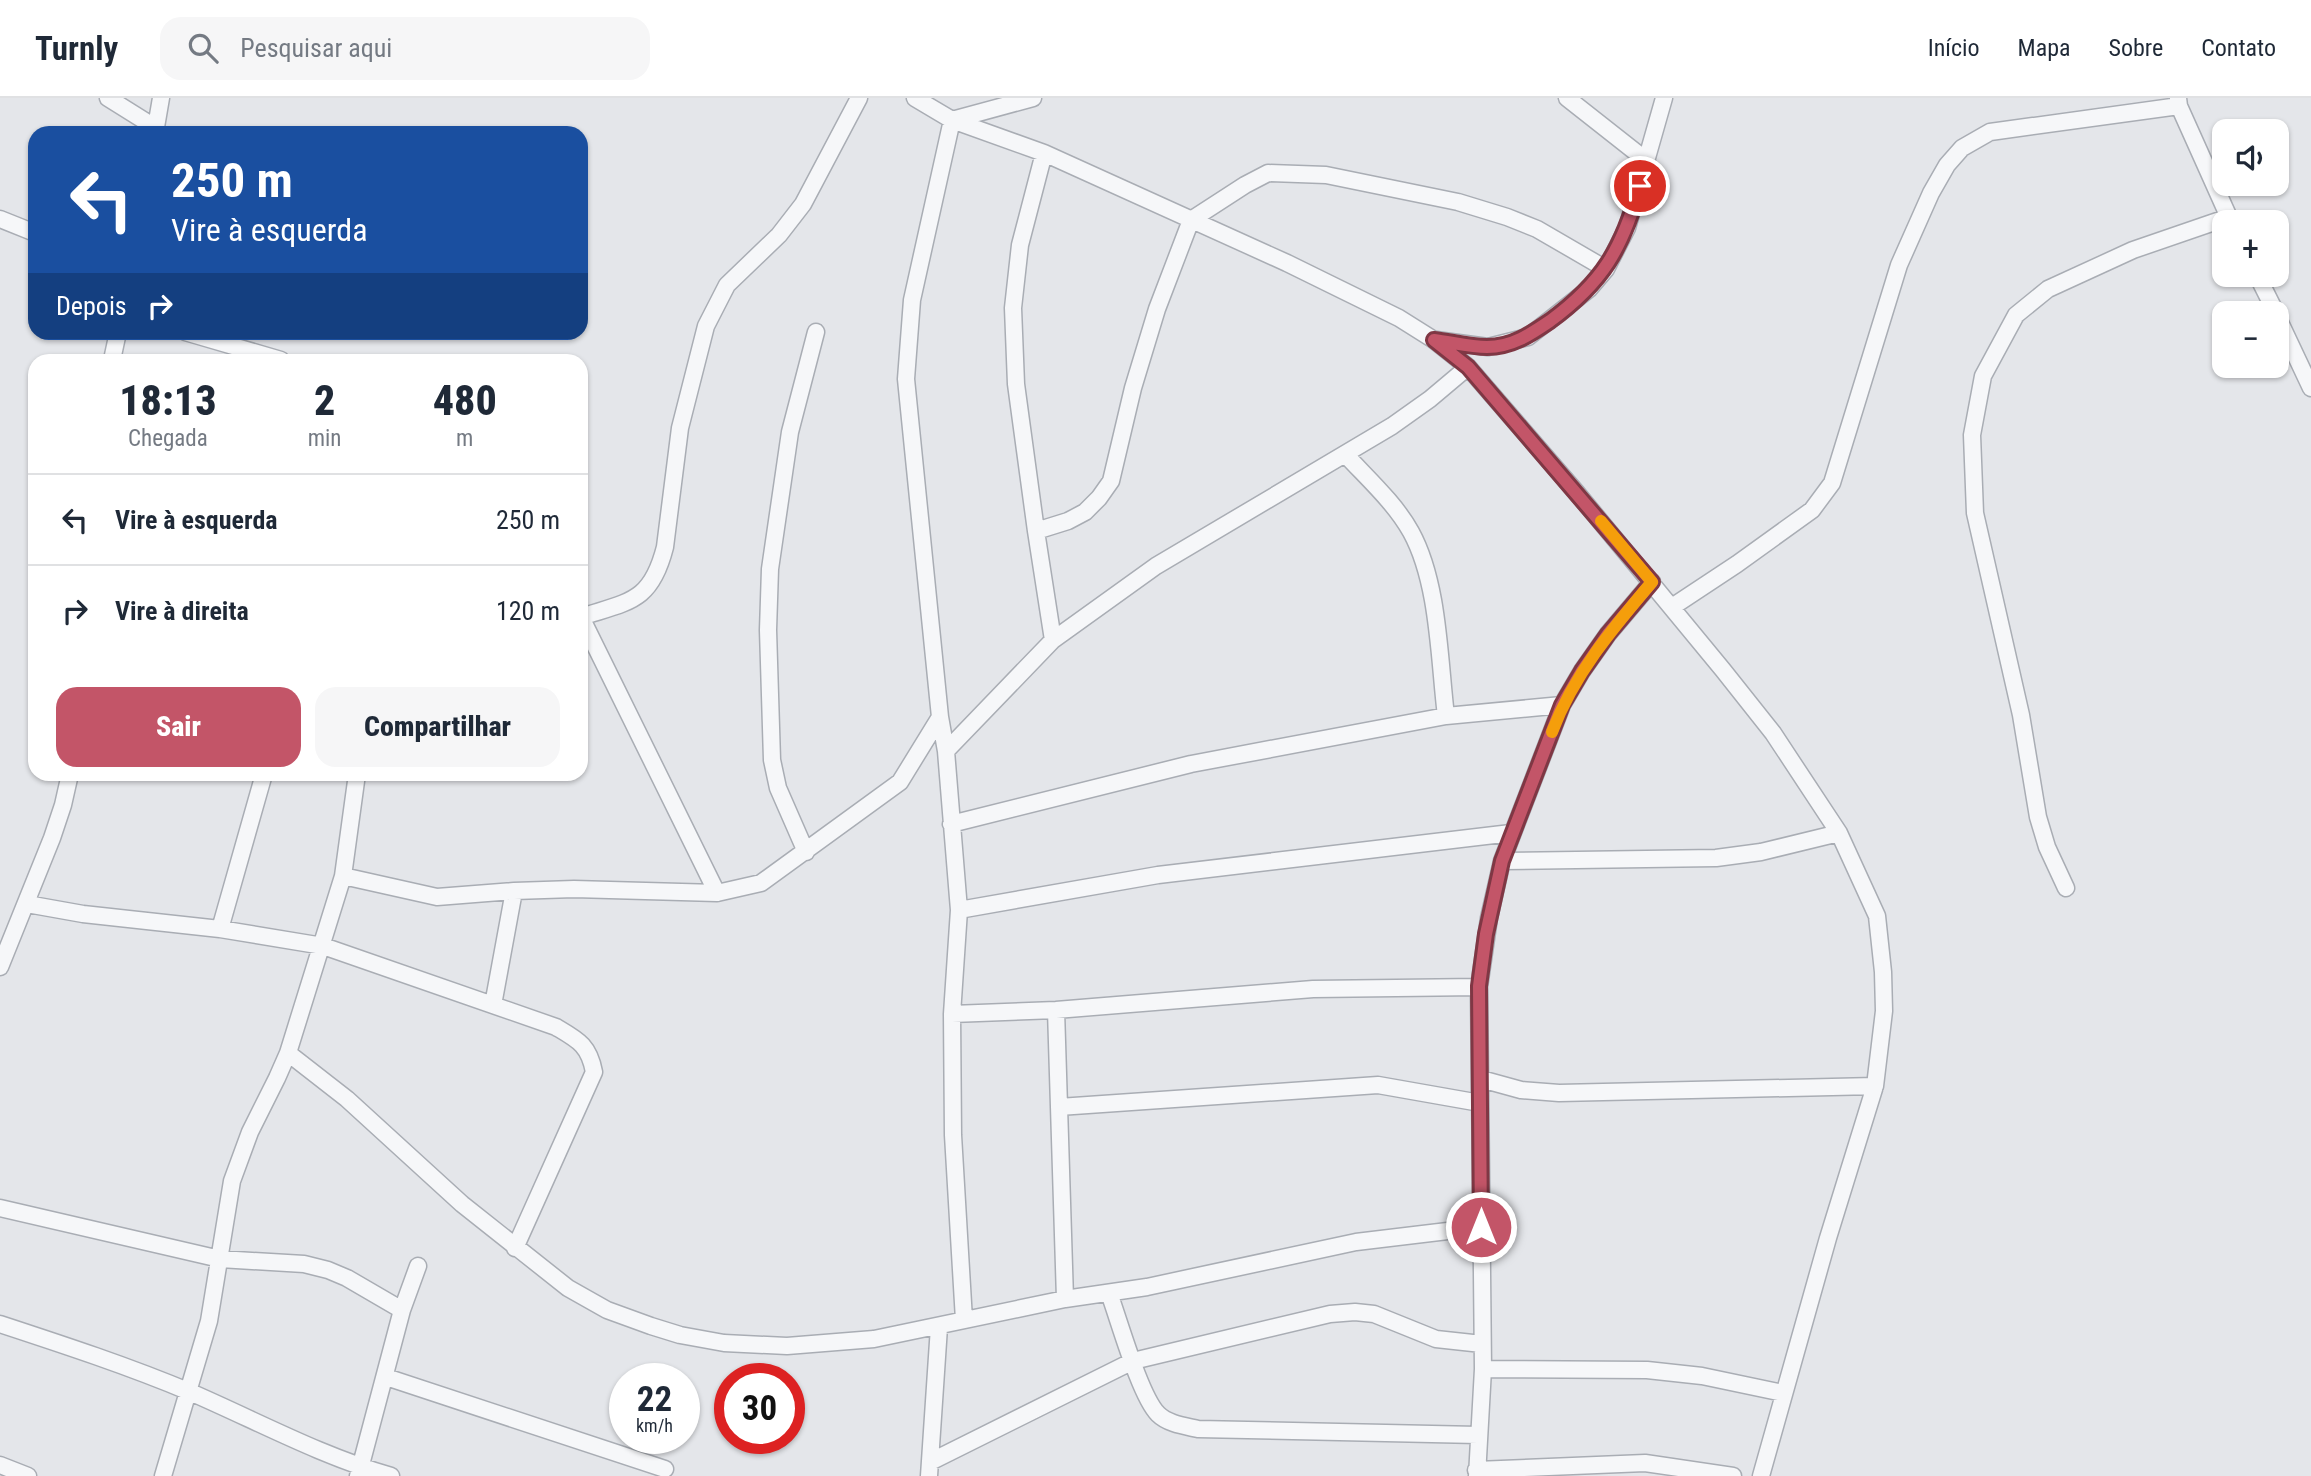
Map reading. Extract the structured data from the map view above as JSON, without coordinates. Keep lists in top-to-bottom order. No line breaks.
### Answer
{"page":{"header":"Turnly","search":"Pesquisar aqui","nav":["Início","Mapa","Sobre","Contato"],"map_buttons":["+","−"],"turn":["250 m","Vire à esquerda"],"then":"Depois","eta":["18:13","Chegada","2","min","480","m"],"list":[{"name":"Vire à esquerda","value":"250 m"},{"name":"Vire à direita","value":"120 m"}],"buttons":["Sair","Compartilhar"],"speed":"22 km/h","limit":"30"}}
